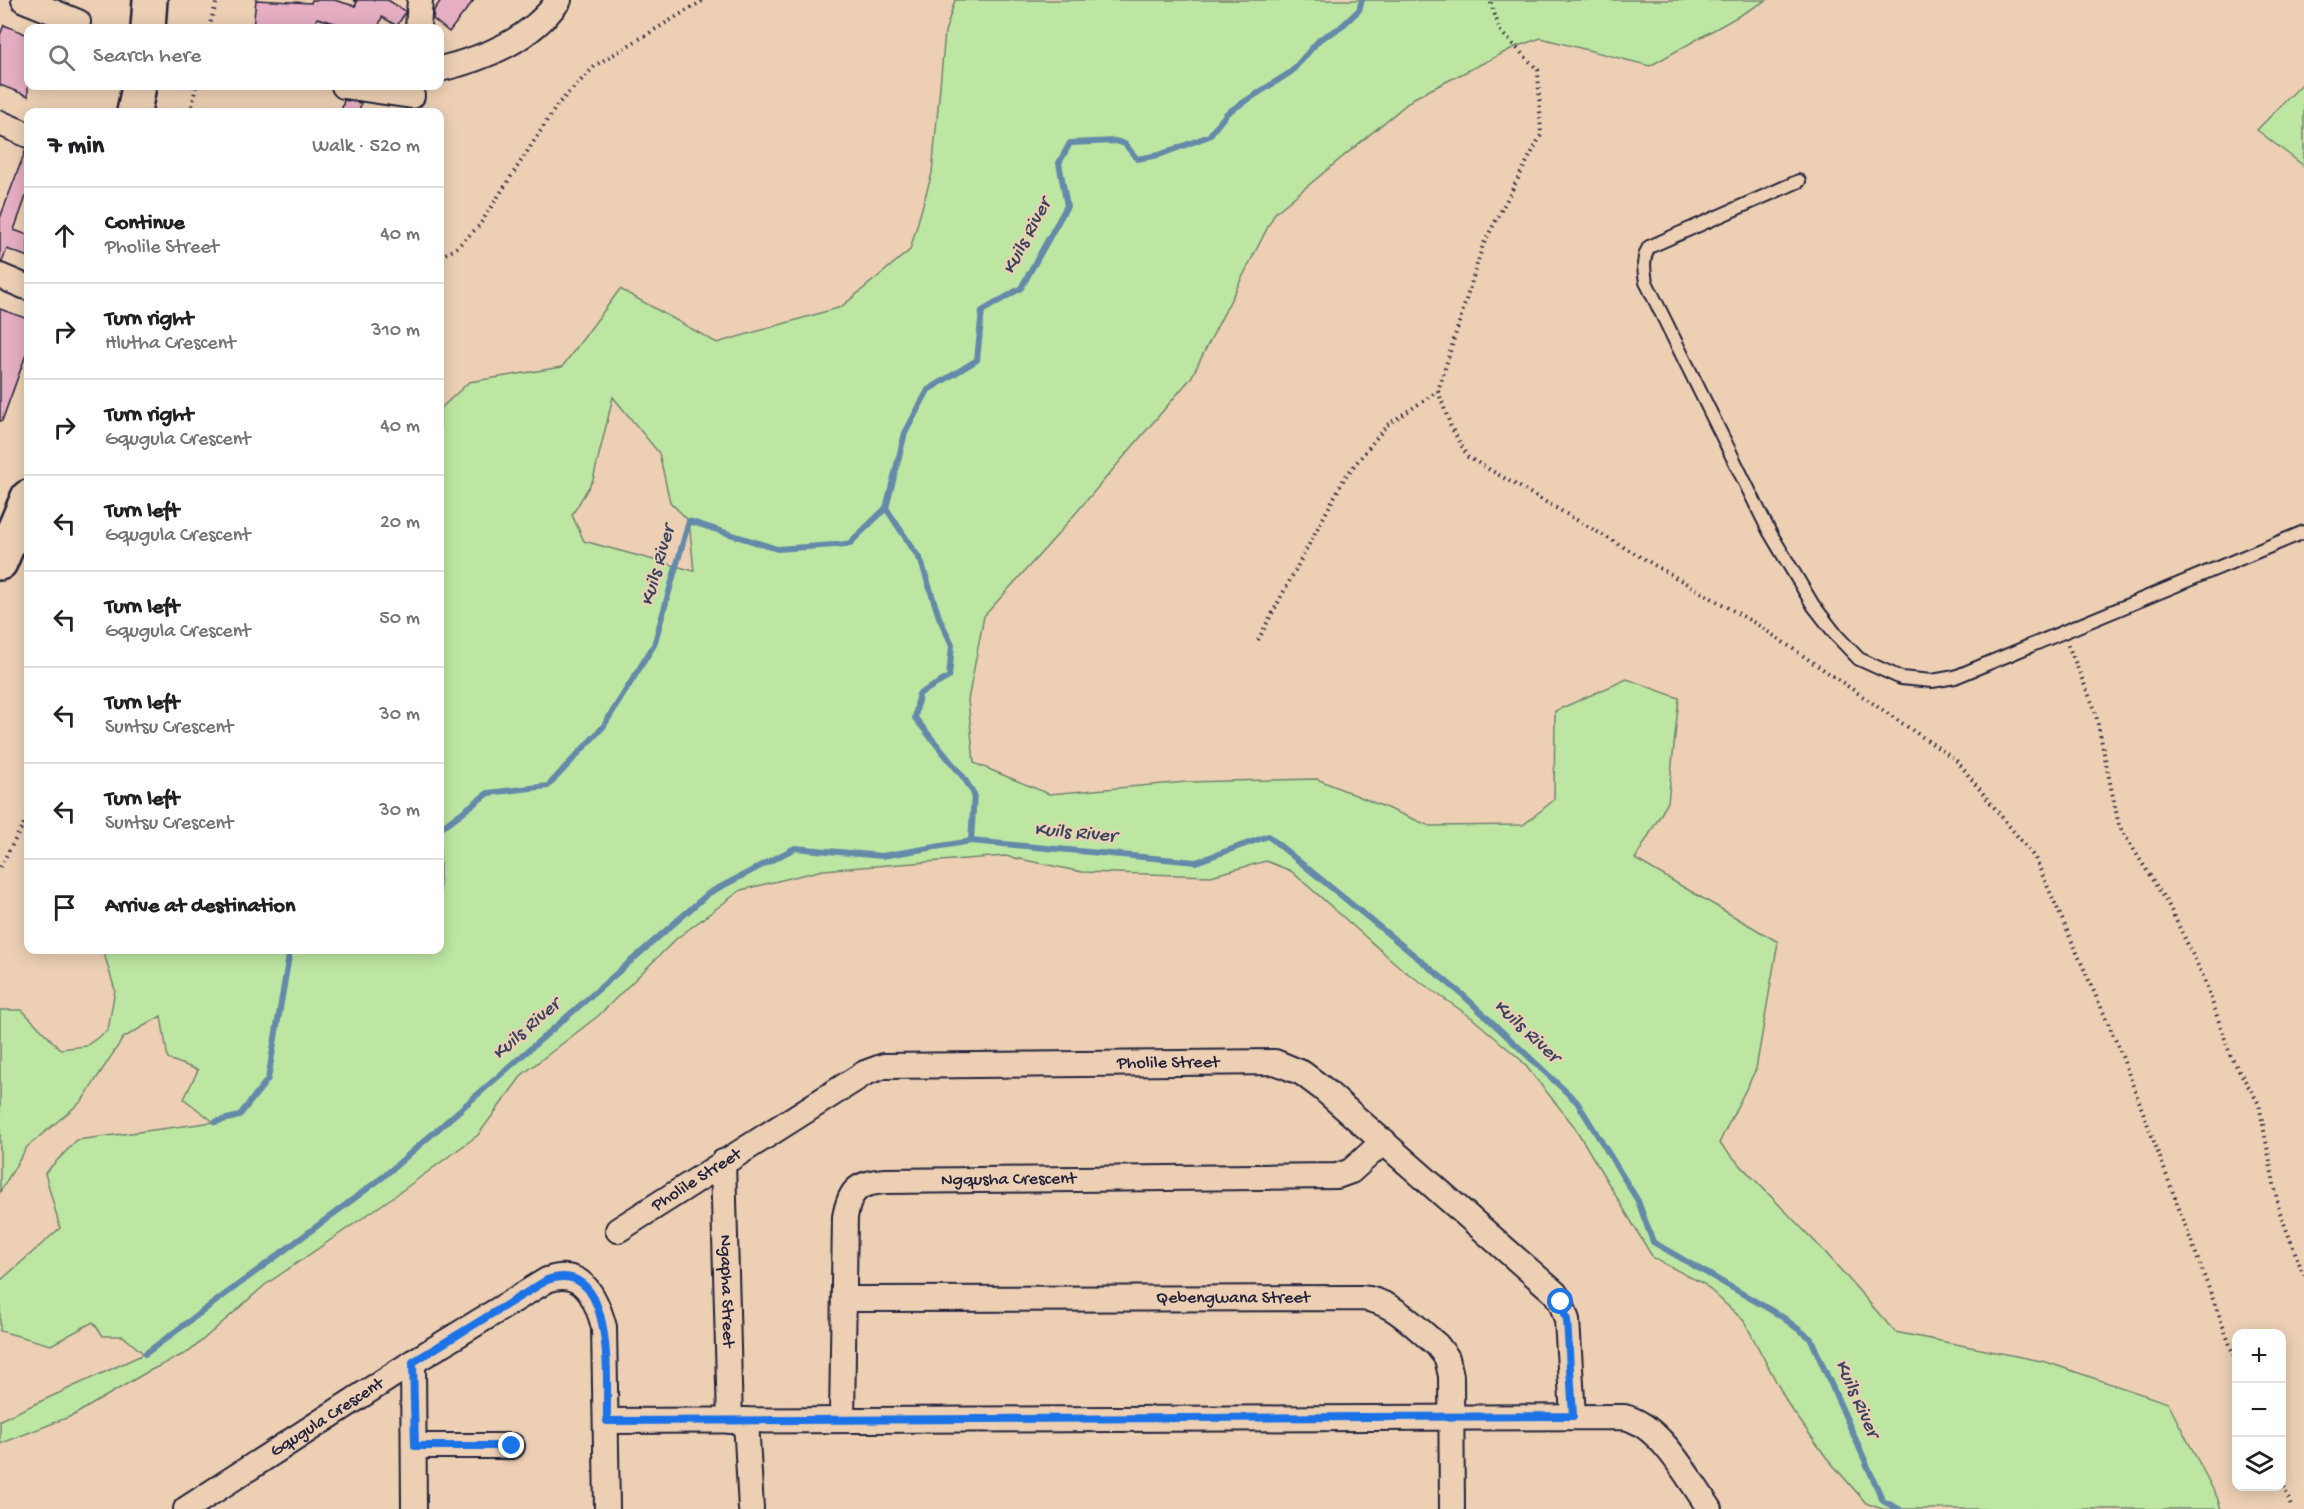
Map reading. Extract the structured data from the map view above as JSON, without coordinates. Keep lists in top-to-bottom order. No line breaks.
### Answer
{"streets":{"street":["Pholile Street","Ngqusha Crescent","Ngapha Street","Qebengwana Street","Gqugula Crescent"]},"crossings":[["Pholile Street","Ngqusha Crescent"],["Pholile Street","Ngapha Street"],["Ngqusha Crescent","Qebengwana Street"]],"water":["Kuils River"],"page":{"search":"Search here","heading":["7 min","Walk · 520 m"],"list":[["Continue","Pholile Street","40 m"],["Turn right","Hlutha Crescent","310 m"],["Turn right","Gqugula Crescent","40 m"],["Turn left","Gqugula Crescent","20 m"],["Turn left","Gqugula Crescent","50 m"],["Turn left","Suntsu Crescent","30 m"],["Turn left","Suntsu Crescent","30 m"],"Arrive at destination"],"map_buttons":["+","−"]}}
